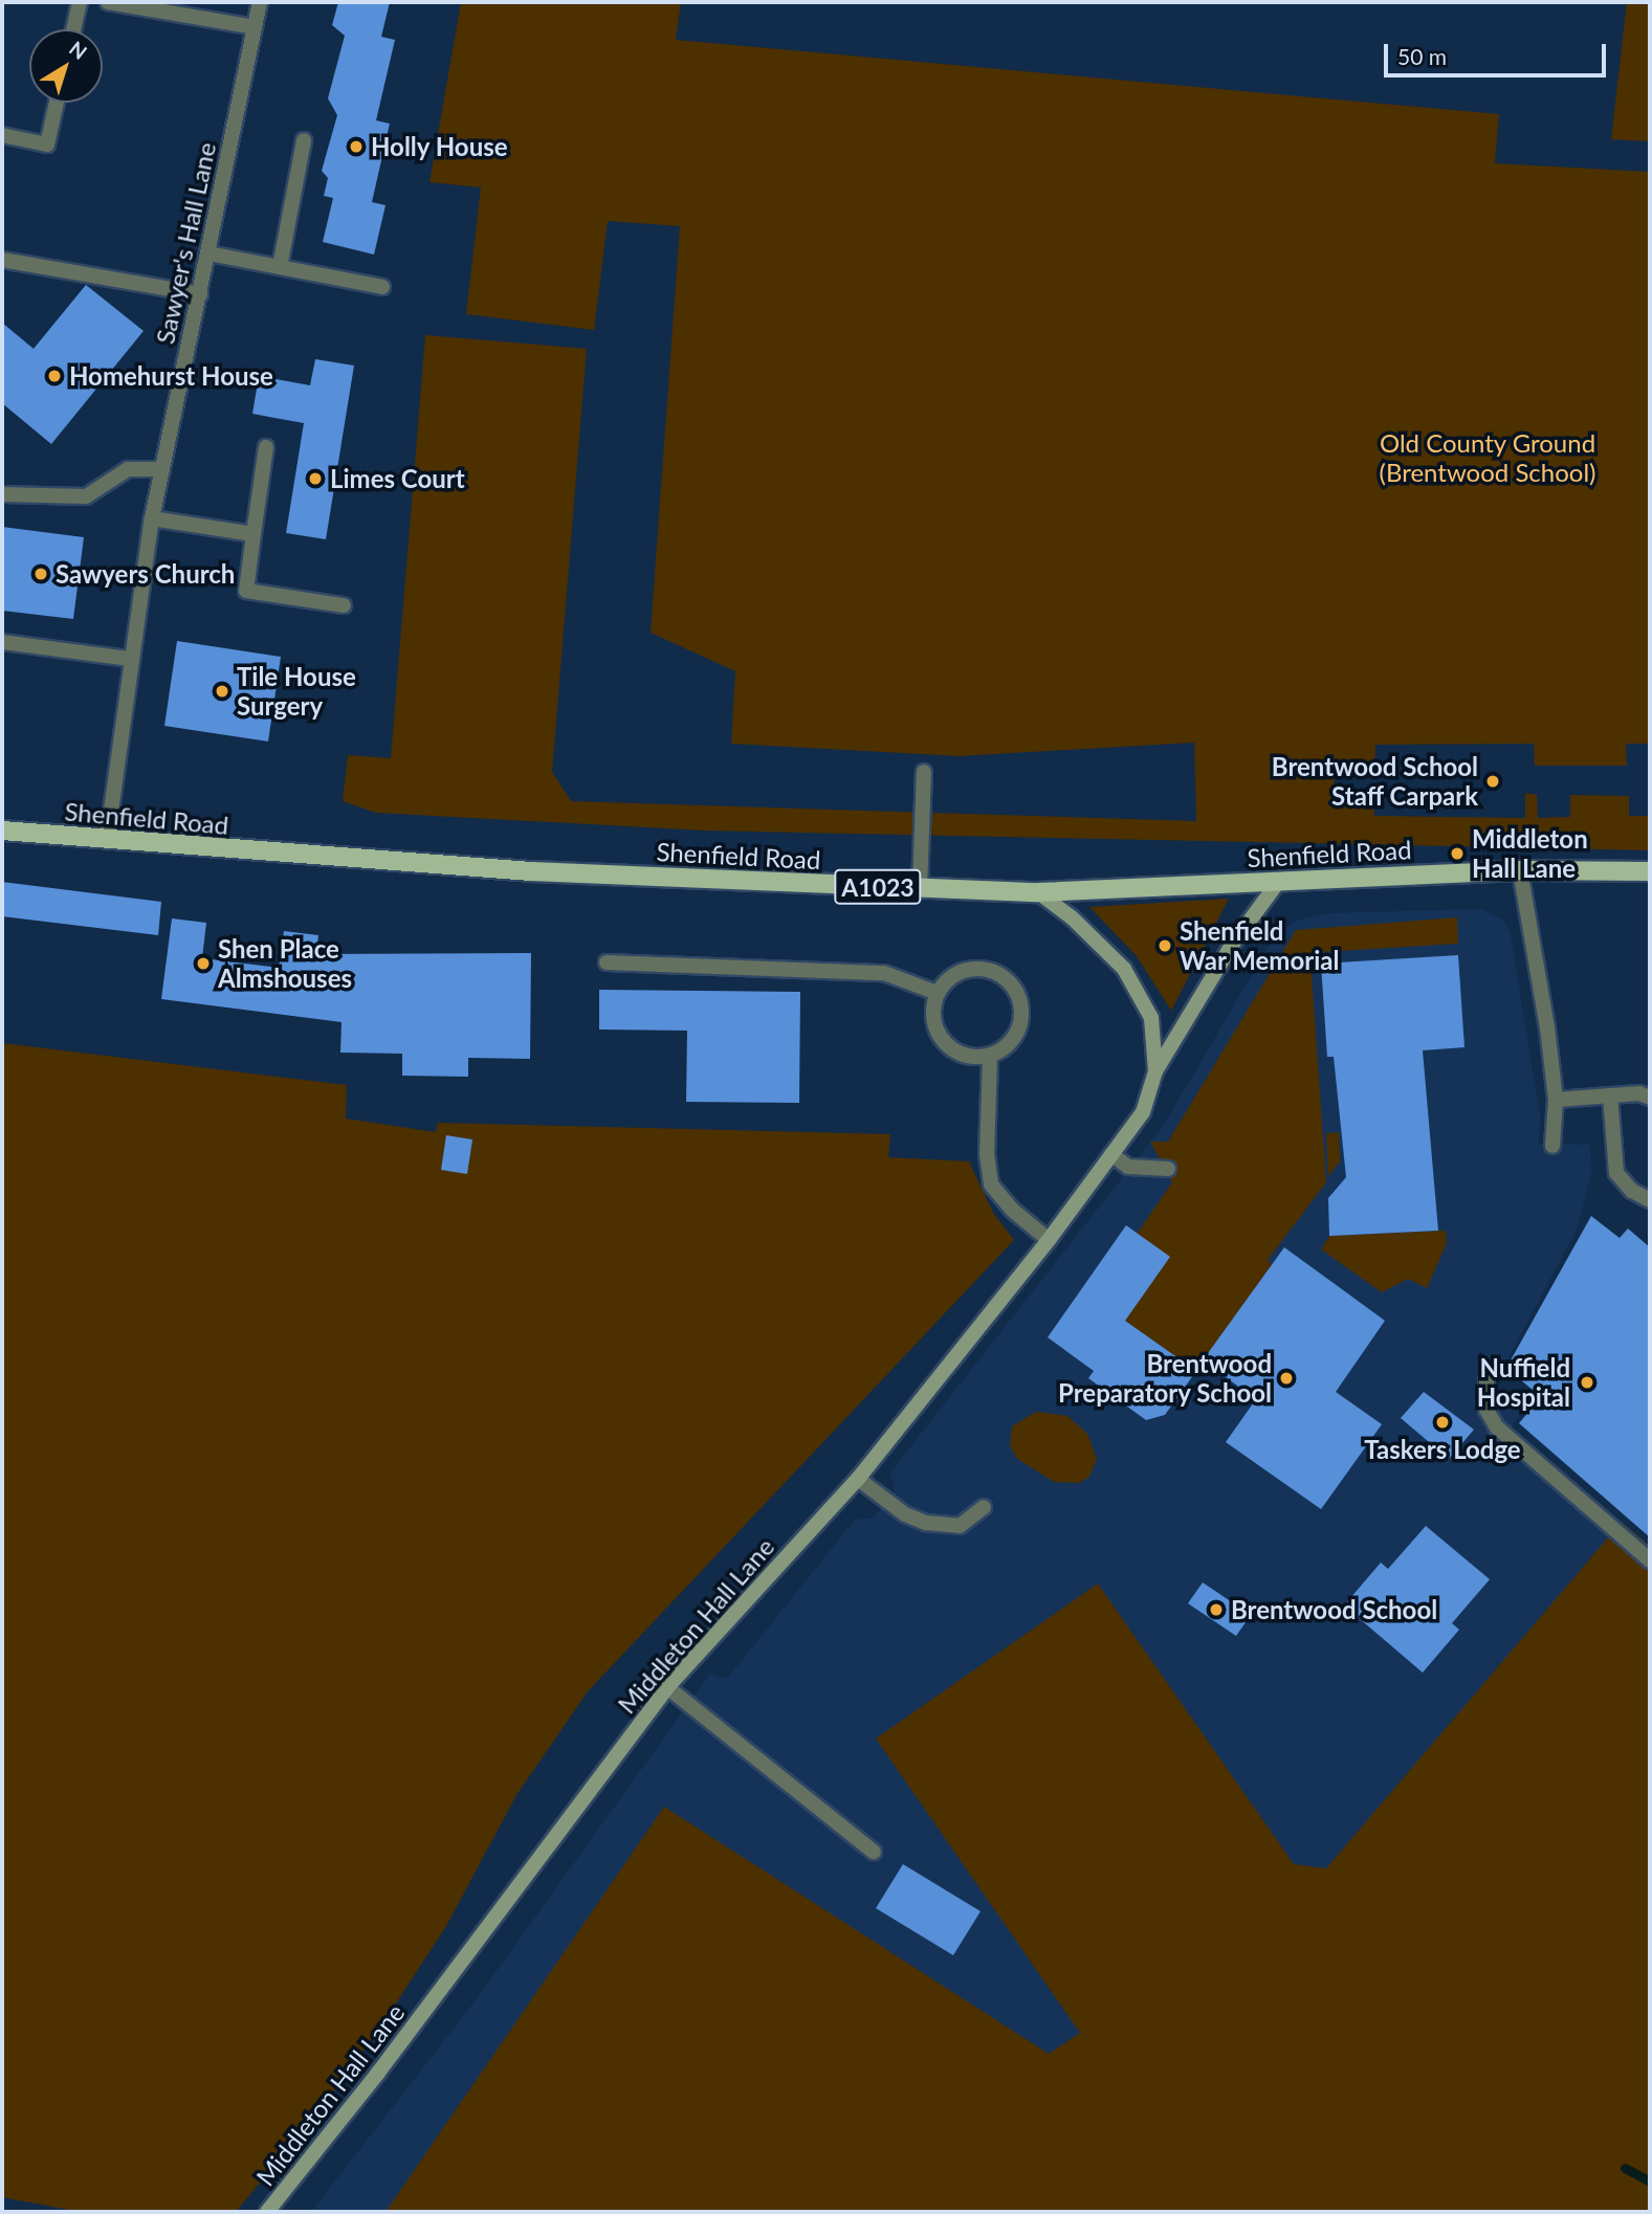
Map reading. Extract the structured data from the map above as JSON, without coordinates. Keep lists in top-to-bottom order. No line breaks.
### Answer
{"streets":{"main road":["Shenfield Road","A1023"],"street":["Sawyer's Hall Lane","Middleton Hall Lane"]},"crossings":[["Sawyer's Hall Lane","Shenfield Road"],["Shenfield Road","Middleton Hall Lane"]],"parks":["Old County Ground (Brentwood School)"],"places":["Holly House","Homehurst House","Limes Court","Sawyers Church","Tile House Surgery","Brentwood School Staff Carpark","Middleton Hall Lane","Shenfield War Memorial","Shen Place Almshouses","Brentwood Preparatory School","Nuffield Hospital","Taskers Lodge","Brentwood School"],"scale_bar":"50 m","north":"top right"}
